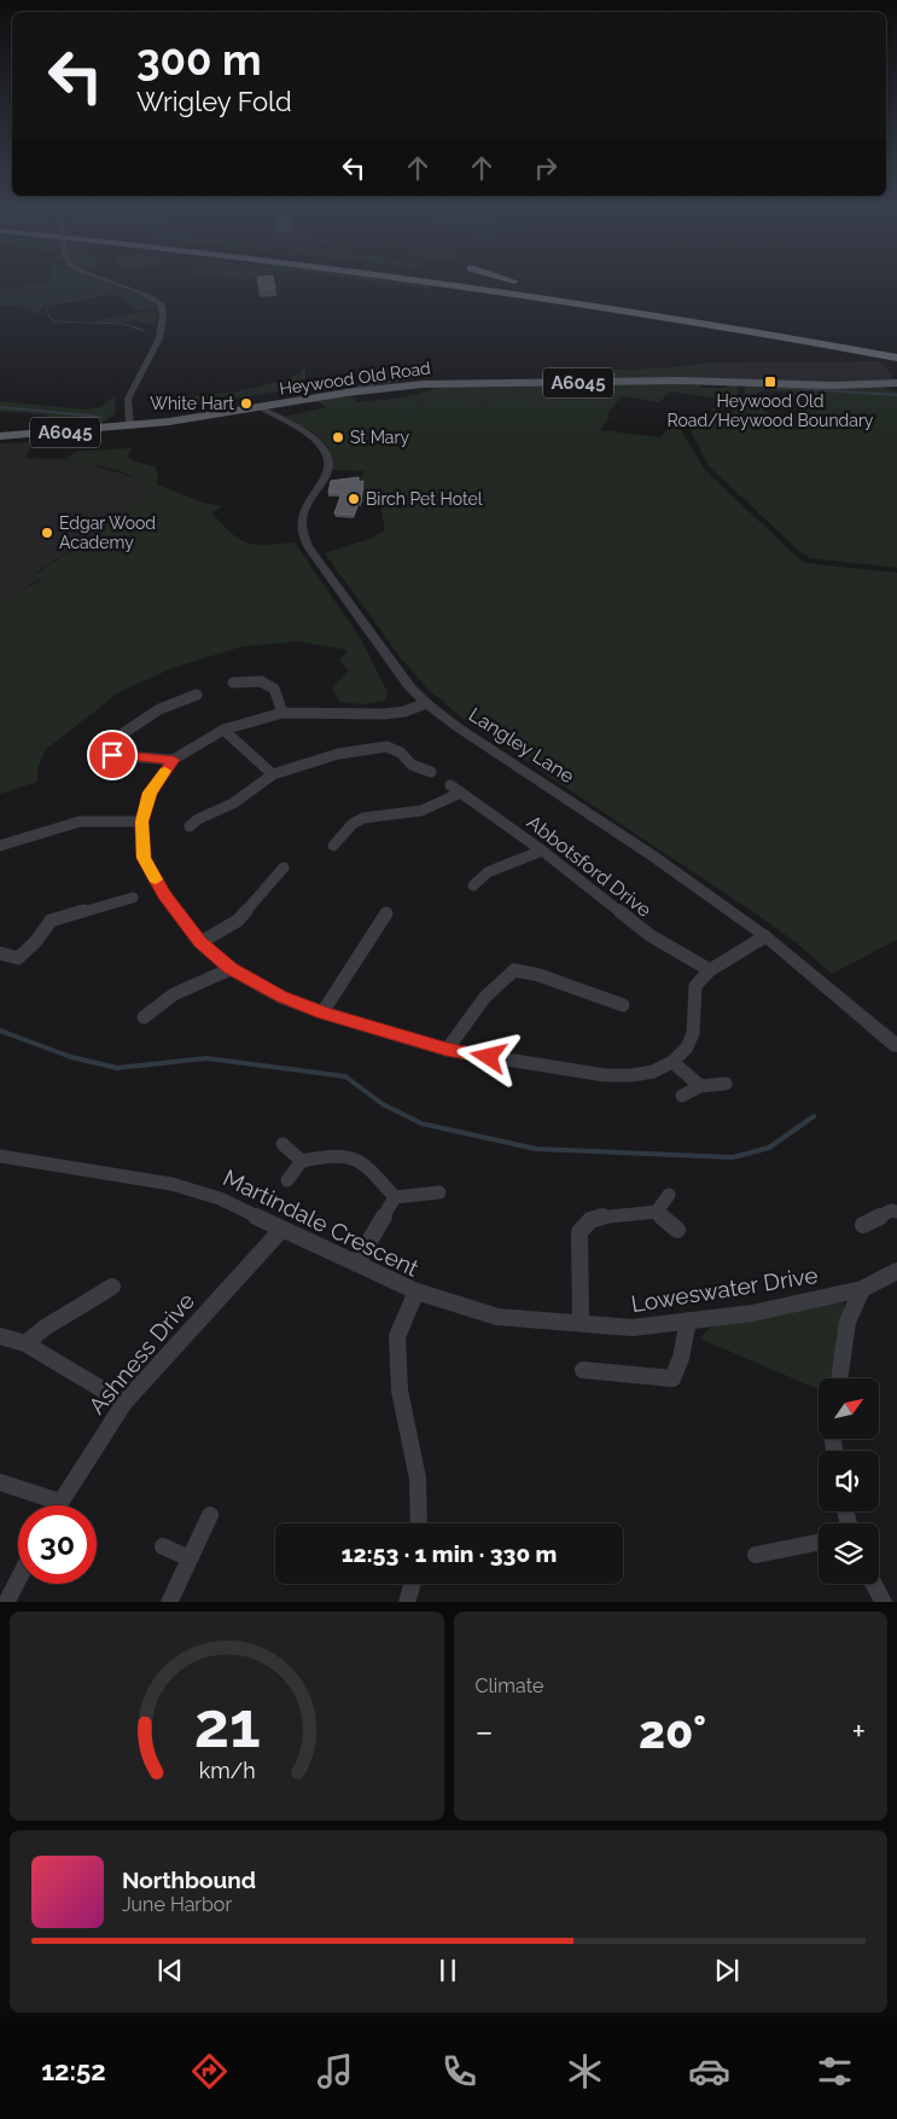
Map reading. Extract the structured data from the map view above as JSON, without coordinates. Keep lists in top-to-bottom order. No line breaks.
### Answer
{"streets":{"main road":["Heywood Old Road","A6045"],"street":["Langley Lane","Abbotsford Drive","Martindale Crescent","Loweswater Drive","Ashness Drive"]},"crossings":[["Heywood Old Road","Langley Lane"],["Martindale Crescent","Loweswater Drive"],["Martindale Crescent","Ashness Drive"]],"places":{"transit":["Heywood Old Road/Heywood Boundary"],"other":["White Hart","St Mary","Birch Pet Hotel","Edgar Wood Academy"]},"north":"top right","page":{"turn":["300 m","Wrigley Fold"],"limit":"30","trip":"12:53 · 1 min · 330 m","tile":"Climate","heat":["−","20°","+"],"song":["Northbound","June Harbor"],"tabs":"12:52","gauge":["21","km/h"]}}
